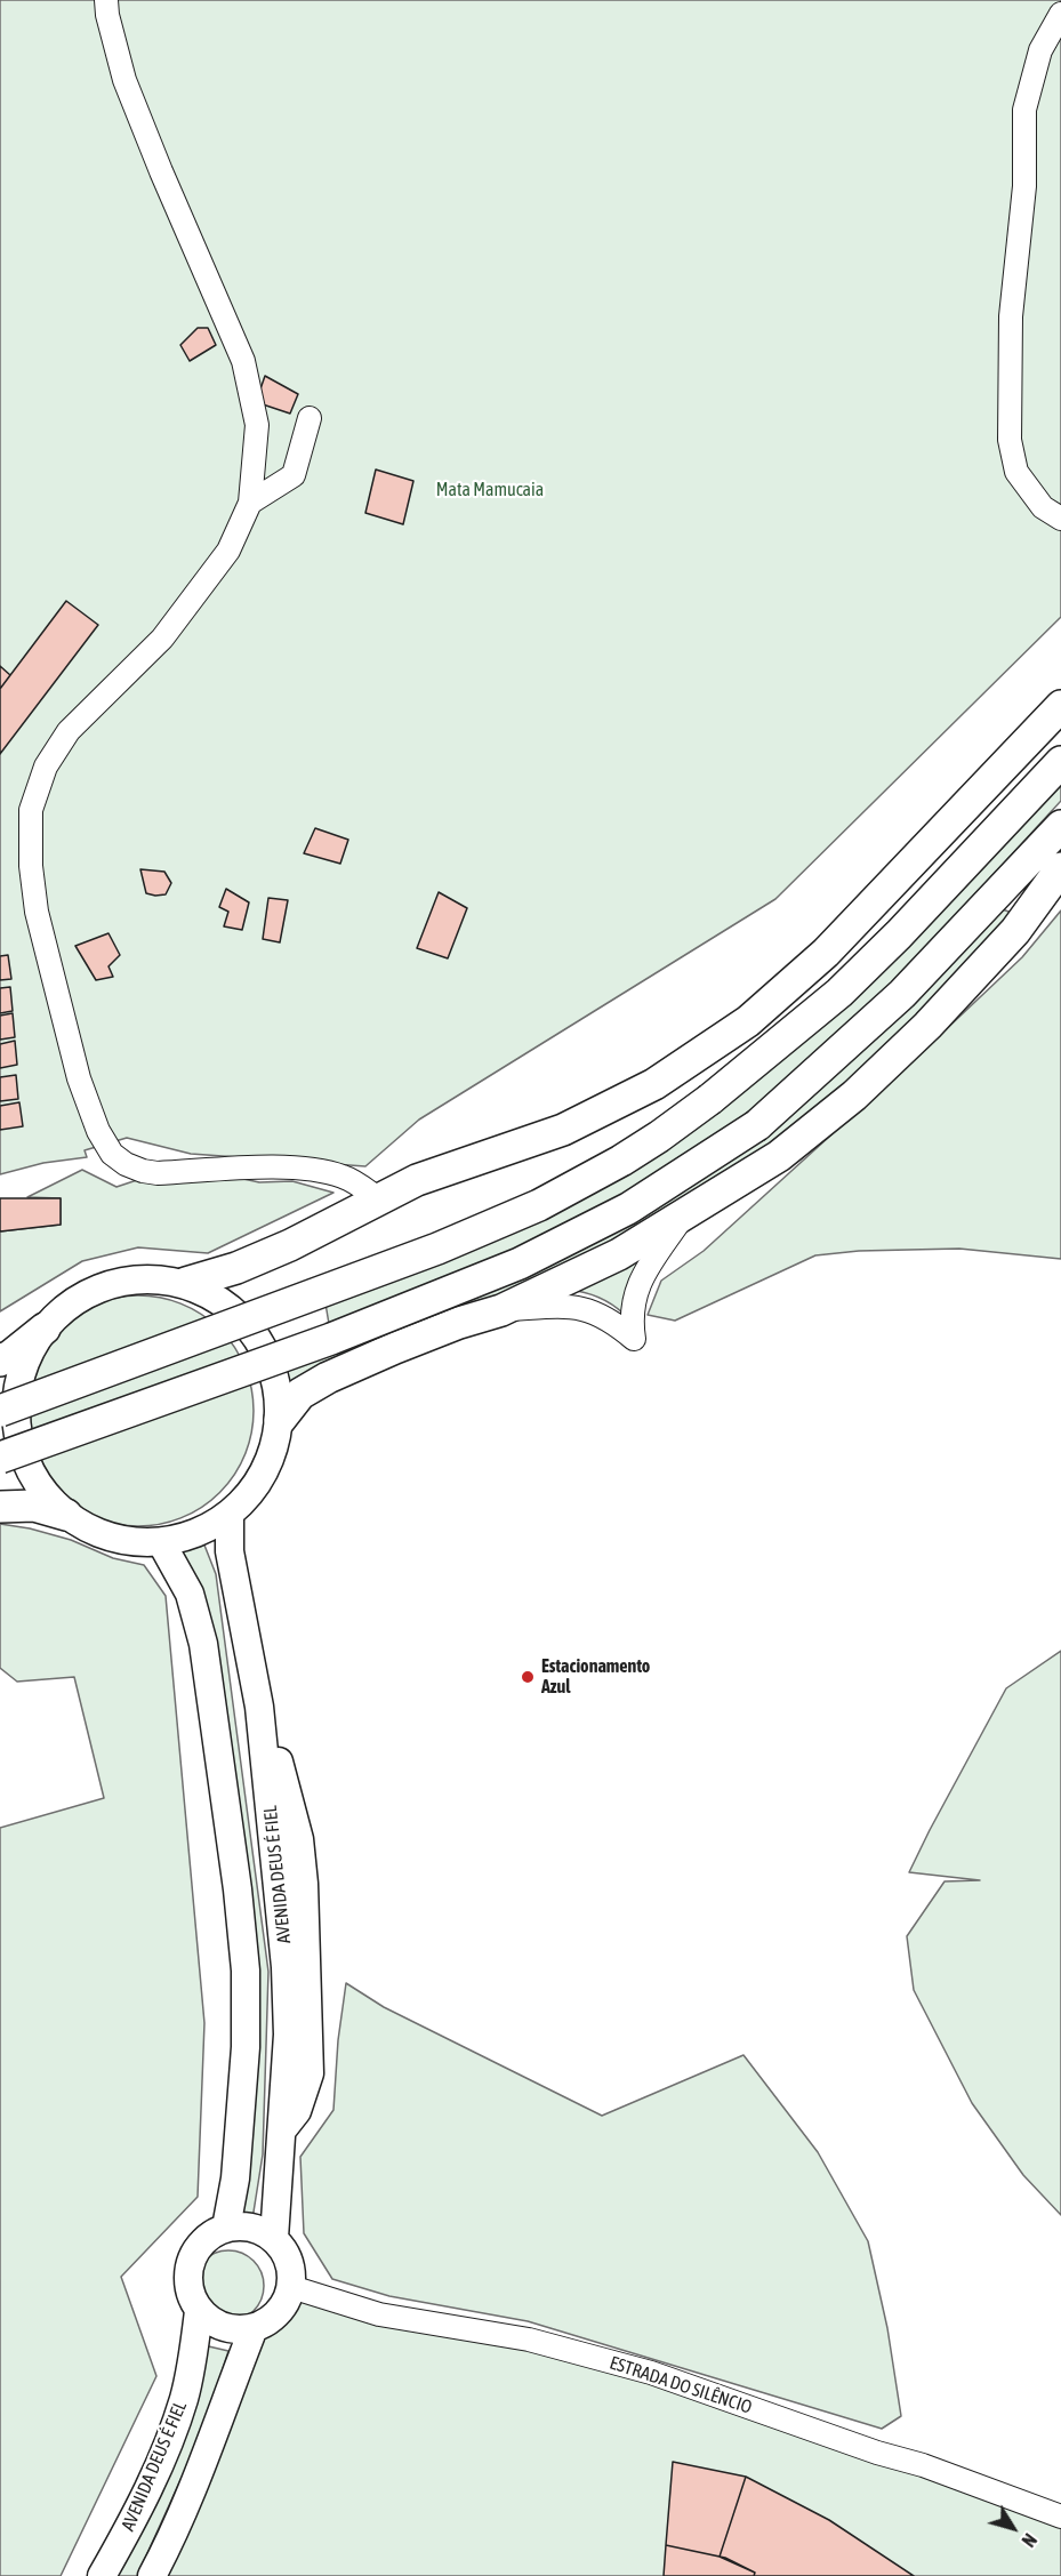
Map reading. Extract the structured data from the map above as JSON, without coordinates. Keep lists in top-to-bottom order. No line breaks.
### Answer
{"streets":{"main road":["AVENIDA DEUS É FIEL"],"street":["ESTRADA DO SILÊNCIO"]},"crossings":[["AVENIDA DEUS É FIEL","ESTRADA DO SILÊNCIO"]],"parks":["Mata Mamucaia"],"places":["Estacionamento Azul"],"north":"bottom right"}
